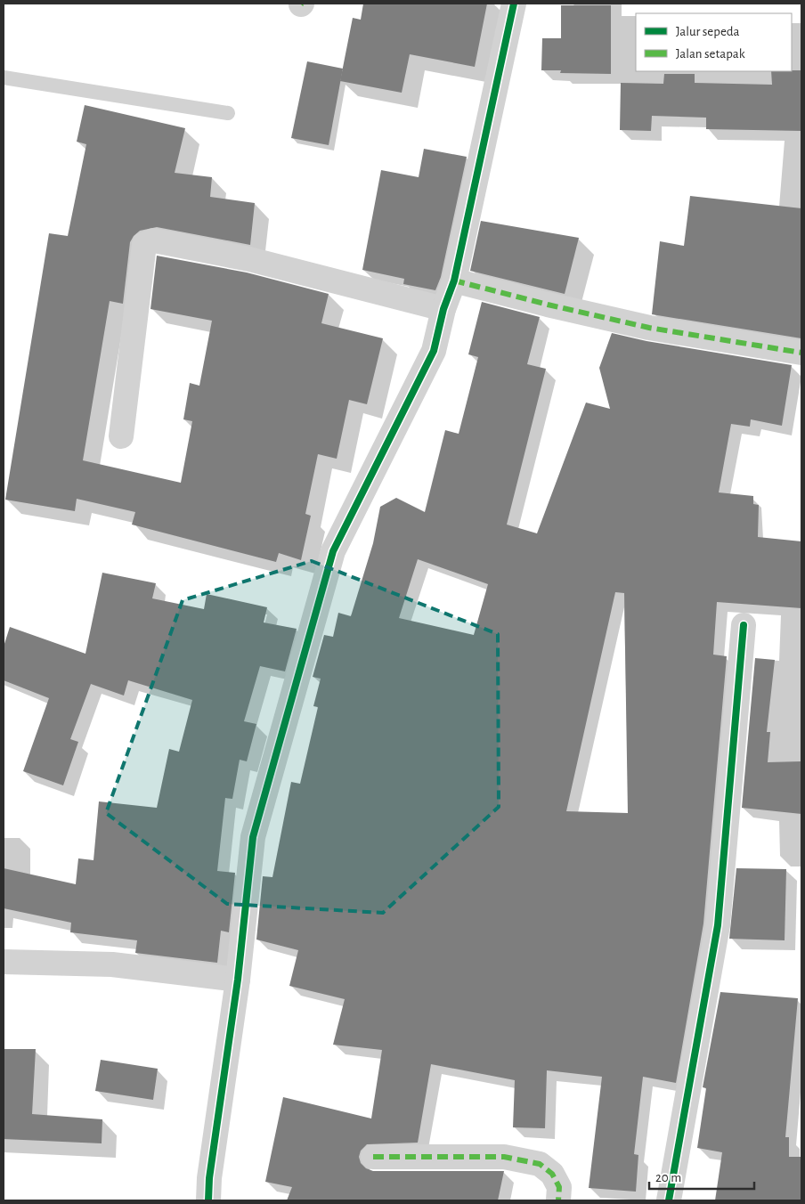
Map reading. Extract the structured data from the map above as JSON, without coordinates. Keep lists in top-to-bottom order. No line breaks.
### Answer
{"legend":["Jalur sepeda","Jalan setapak"],"scale_bar":"20 m"}
